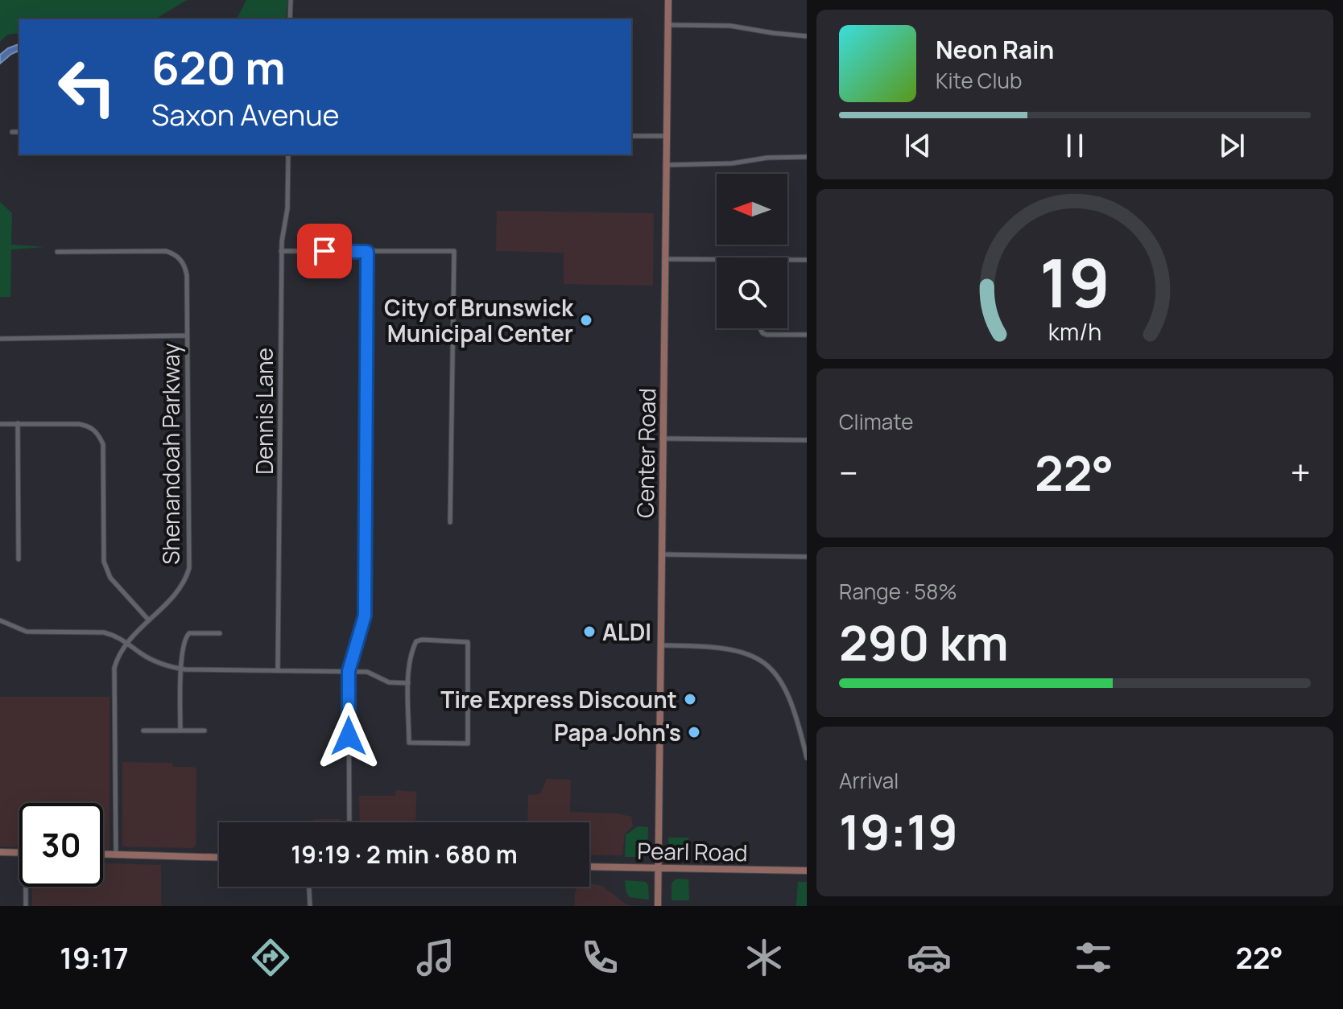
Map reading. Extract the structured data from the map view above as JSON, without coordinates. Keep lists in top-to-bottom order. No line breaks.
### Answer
{"streets":{"main road":["Center Road","Pearl Road"],"street":["Dennis Lane","Shenandoah Parkway"]},"crossings":[["Center Road","Pearl Road"]],"places":["City of Brunswick Municipal Center","ALDI","Tire Express Discount","Papa John's"],"north":"left","page":{"turn":["620 m","Saxon Avenue"],"song":["Neon Rain","Kite Club"],"tile":["Climate",["Range · 58%","290 km"],["Arrival","19:19"]],"heat":["−","22°","+"],"limit":"30","trip":"19:19 · 2 min · 680 m","tabs":["19:17","22°"],"gauge":["19","km/h"]}}
